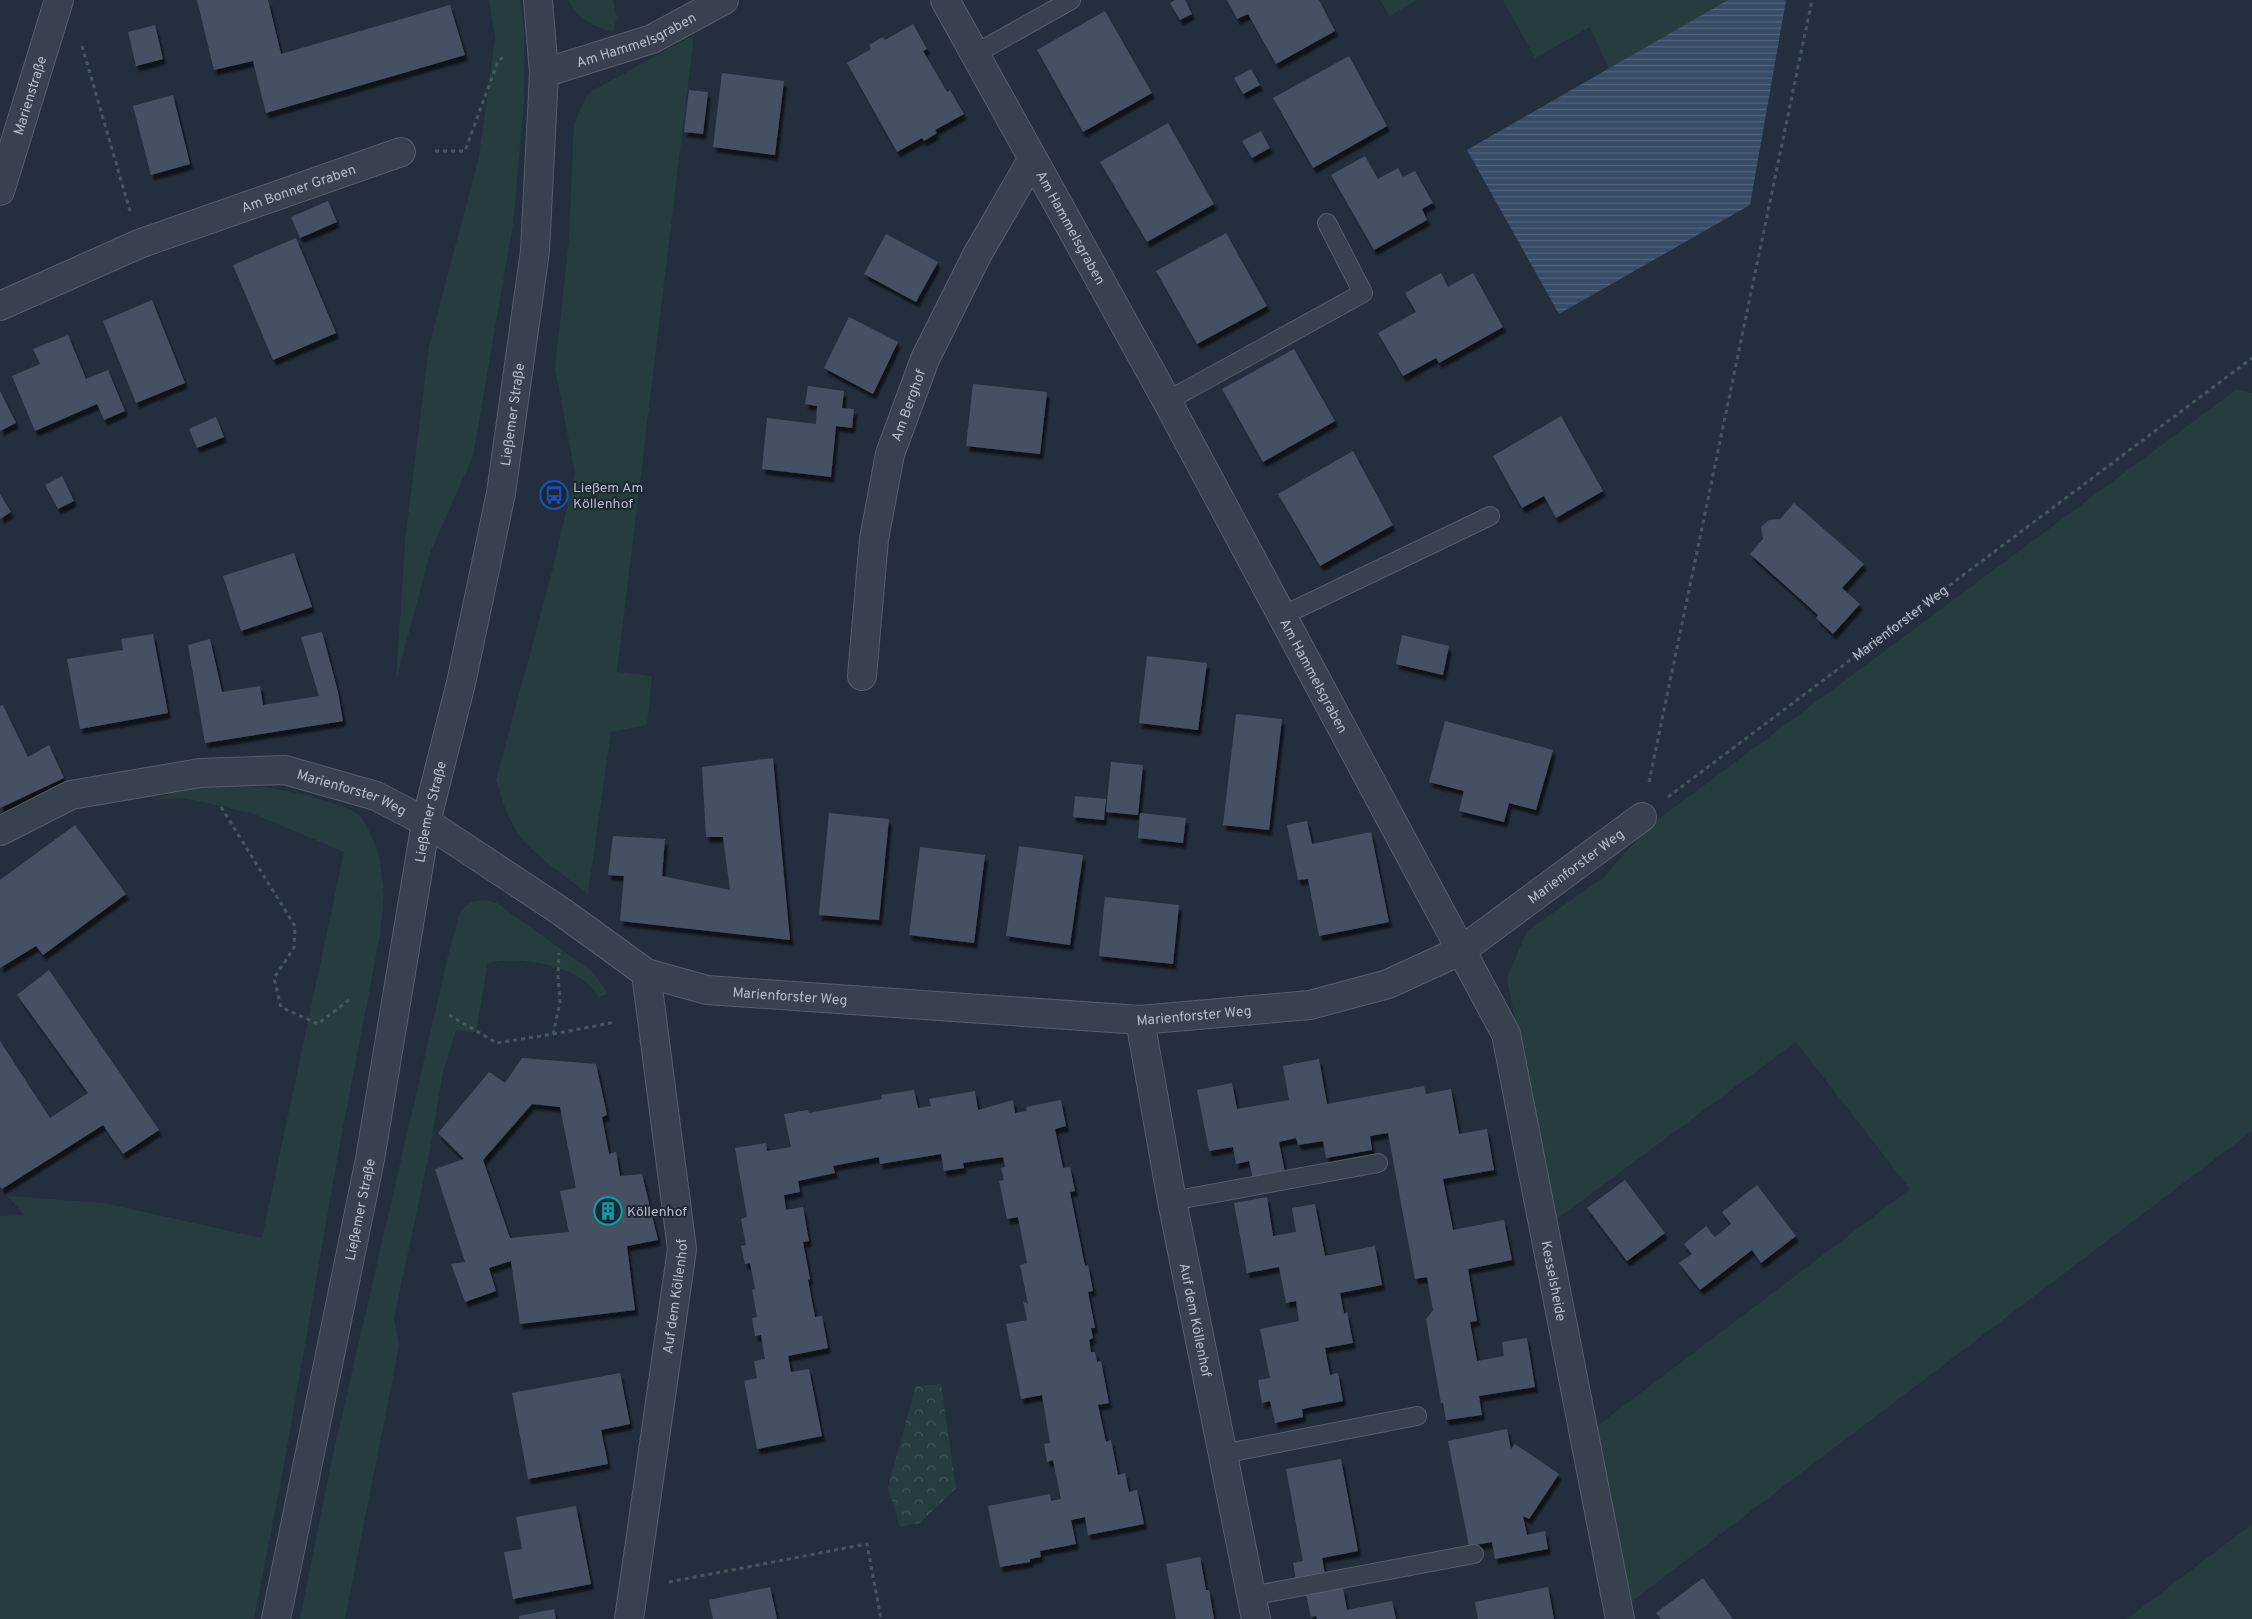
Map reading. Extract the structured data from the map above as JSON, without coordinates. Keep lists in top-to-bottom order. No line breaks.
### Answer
{"streets":{"street":["Am Hammelsgraben","Marienstraße","Am Bonner Graben","Am Berghof","Ließemer Straße","Marienforster Weg","Kesselsheide","Auf dem Köllenhof"]},"crossings":[["Am Hammelsgraben","Am Berghof"],["Am Hammelsgraben","Ließemer Straße"],["Am Hammelsgraben","Marienforster Weg"],["Am Hammelsgraben","Kesselsheide"],["Ließemer Straße","Marienforster Weg"],["Marienforster Weg","Kesselsheide"],["Marienforster Weg","Auf dem Köllenhof"]],"places":{"bus stop":["Ließem Am Köllenhof"],"building":["Köllenhof"]}}
